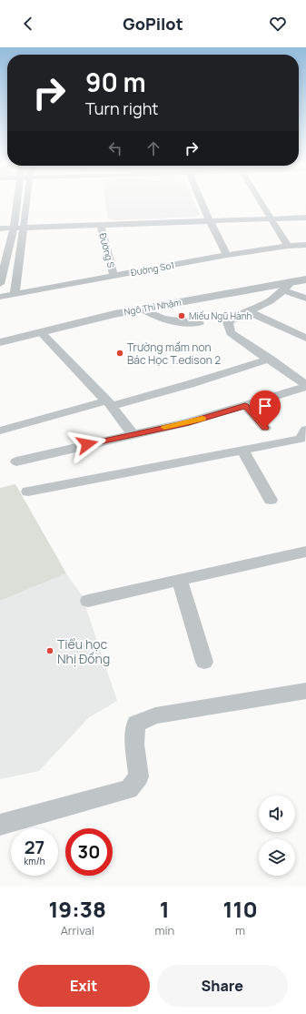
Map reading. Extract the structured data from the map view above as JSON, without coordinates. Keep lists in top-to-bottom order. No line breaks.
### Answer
{"streets":{"street":["Đường S","Đường So1","Ngô Thì Nhậm"]},"crossings":[["Đường S","Đường So1"]],"places":["Miếu Ngũ Hành","Trường mầm non Bác Học T.edison 2","Tiểu học Nhị Đồng"],"page":{"header":"GoPilot","turn":["90 m","Turn right"],"speed":"27 km/h","limit":"30","eta":["19:38","Arrival","1","min","110","m"],"buttons":["Exit","Share"]}}
